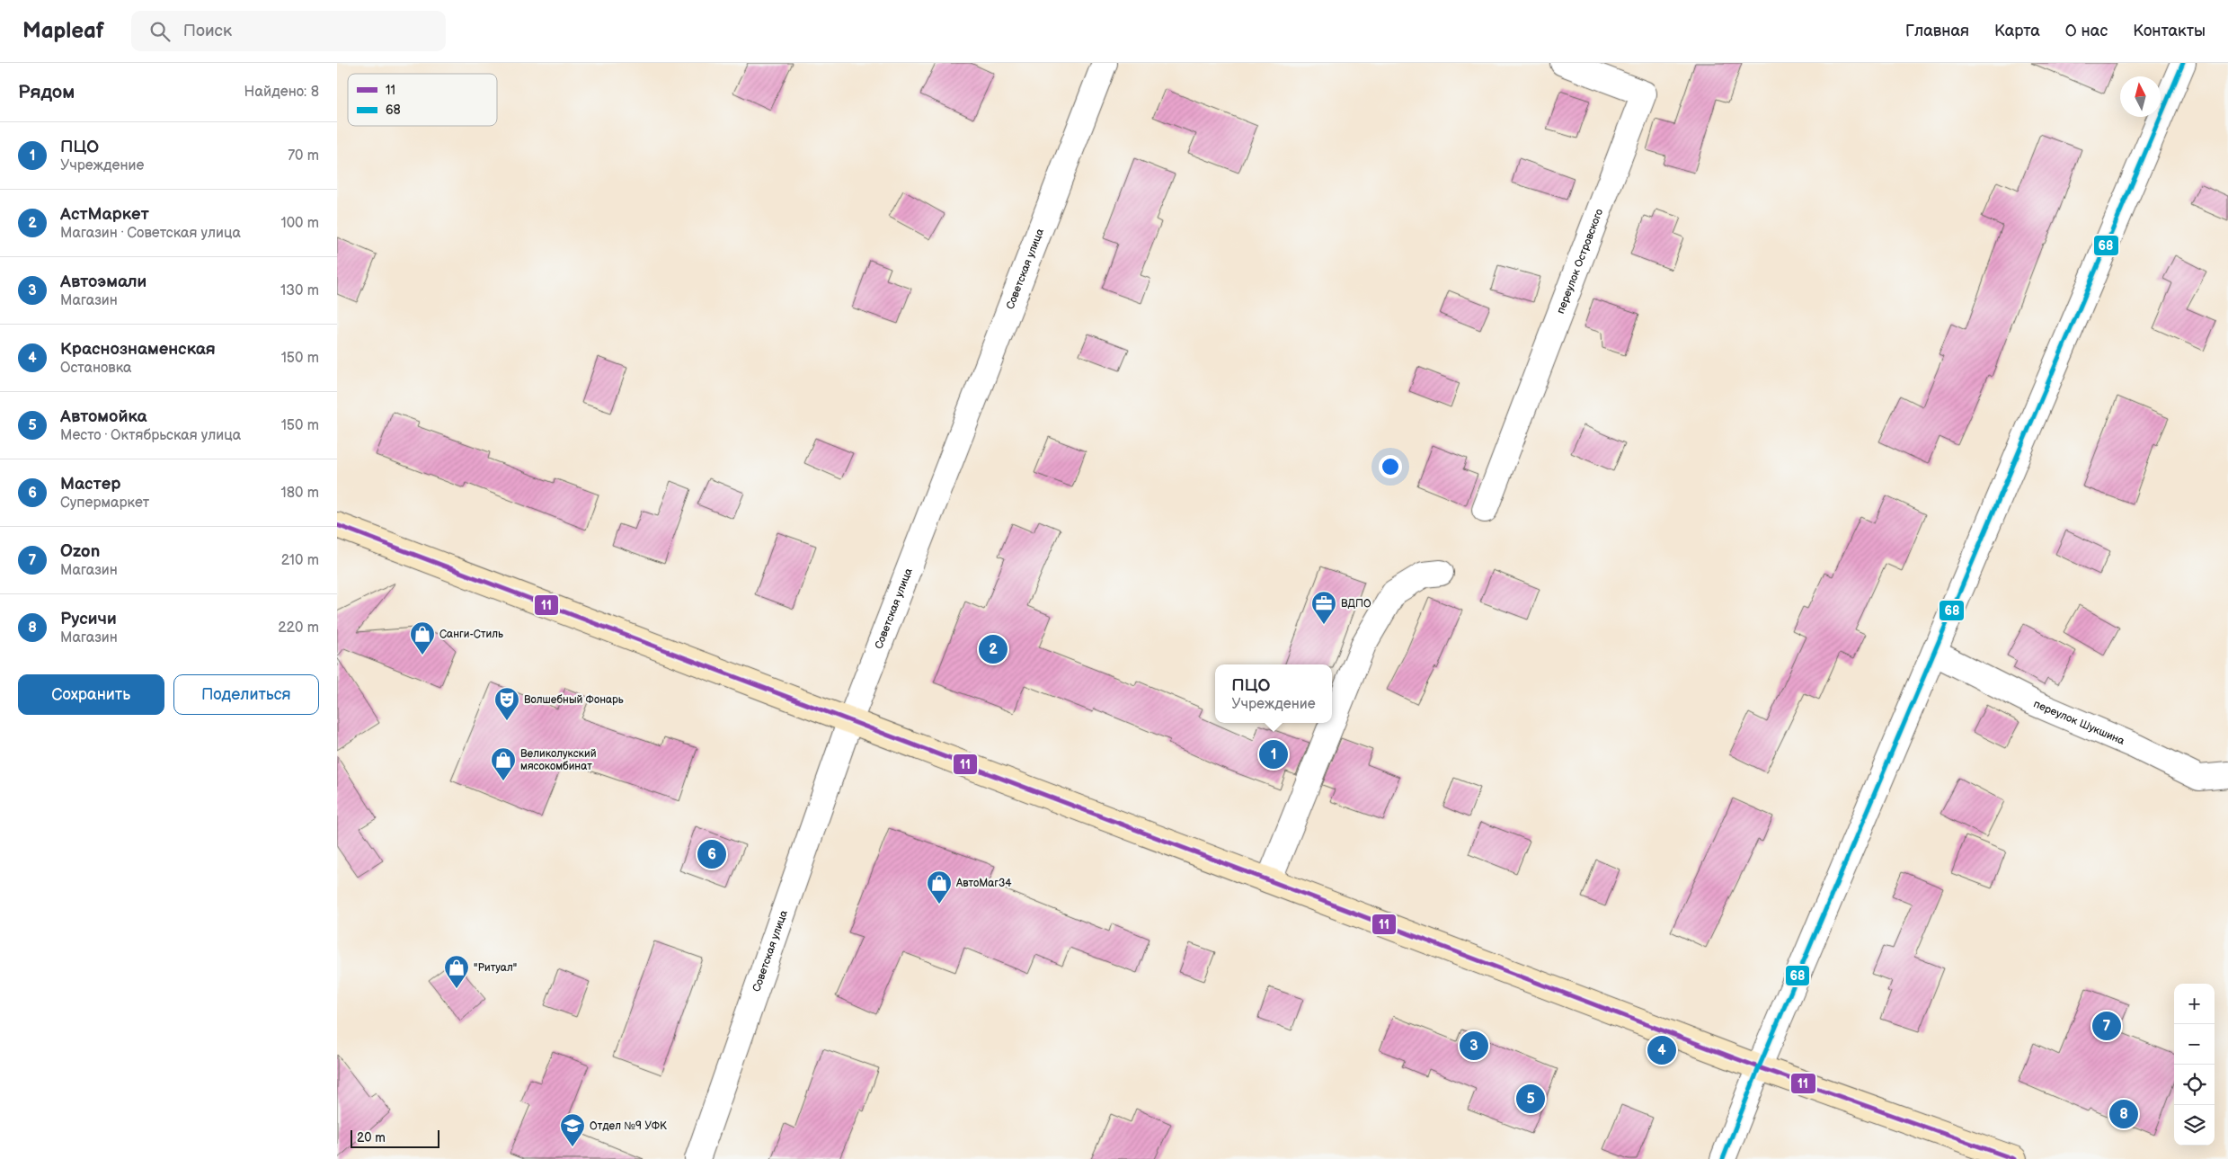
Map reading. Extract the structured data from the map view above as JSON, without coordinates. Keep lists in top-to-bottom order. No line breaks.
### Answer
{"streets":{"street":["переулок Островского","Советская улица","переулок Шукшина"]},"places":{"office":["ВДПО"],"shop":["Санги-Стиль","Великолукский мясокомбинат","АвтоМаг34","\"Ритуал\""],"theatre":["Волшебный Фонарь"],"school or university":["Отдел №9 УФК"]},"lines":["transit line 68","transit line 11"],"legend":["11","68"],"scale_bar":"20 m","north":"top","page":{"header":"Mapleaf","search":"Поиск","nav":["Главная","Карта","О нас","Контакты"],"heading":["Рядом","Найдено: 8"],"list":[{"mark":"1","name":"ПЦО","note":"Учреждение","value":"70 m"},{"mark":"2","name":"АстМаркет","note":"Магазин · Советская улица","value":"100 m"},{"mark":"3","name":"Автоэмали","note":"Магазин","value":"130 m"},{"mark":"4","name":"Краснознаменская","note":"Остановка","value":"150 m"},{"mark":"5","name":"Автомойка","note":"Место · Октябрьская улица","value":"150 m"},{"mark":"6","name":"Мастер","note":"Супермаркет","value":"180 m"},{"mark":"7","name":"Ozon","note":"Магазин","value":"210 m"},{"mark":"8","name":"Русичи","note":"Магазин","value":"220 m"}],"pins":["2","1","6","7","3","4","5","8"],"buttons":["Сохранить","Поделиться"],"popup":["ПЦО","Учреждение"],"map_buttons":["+","−"],"scale":"20 m"}}
